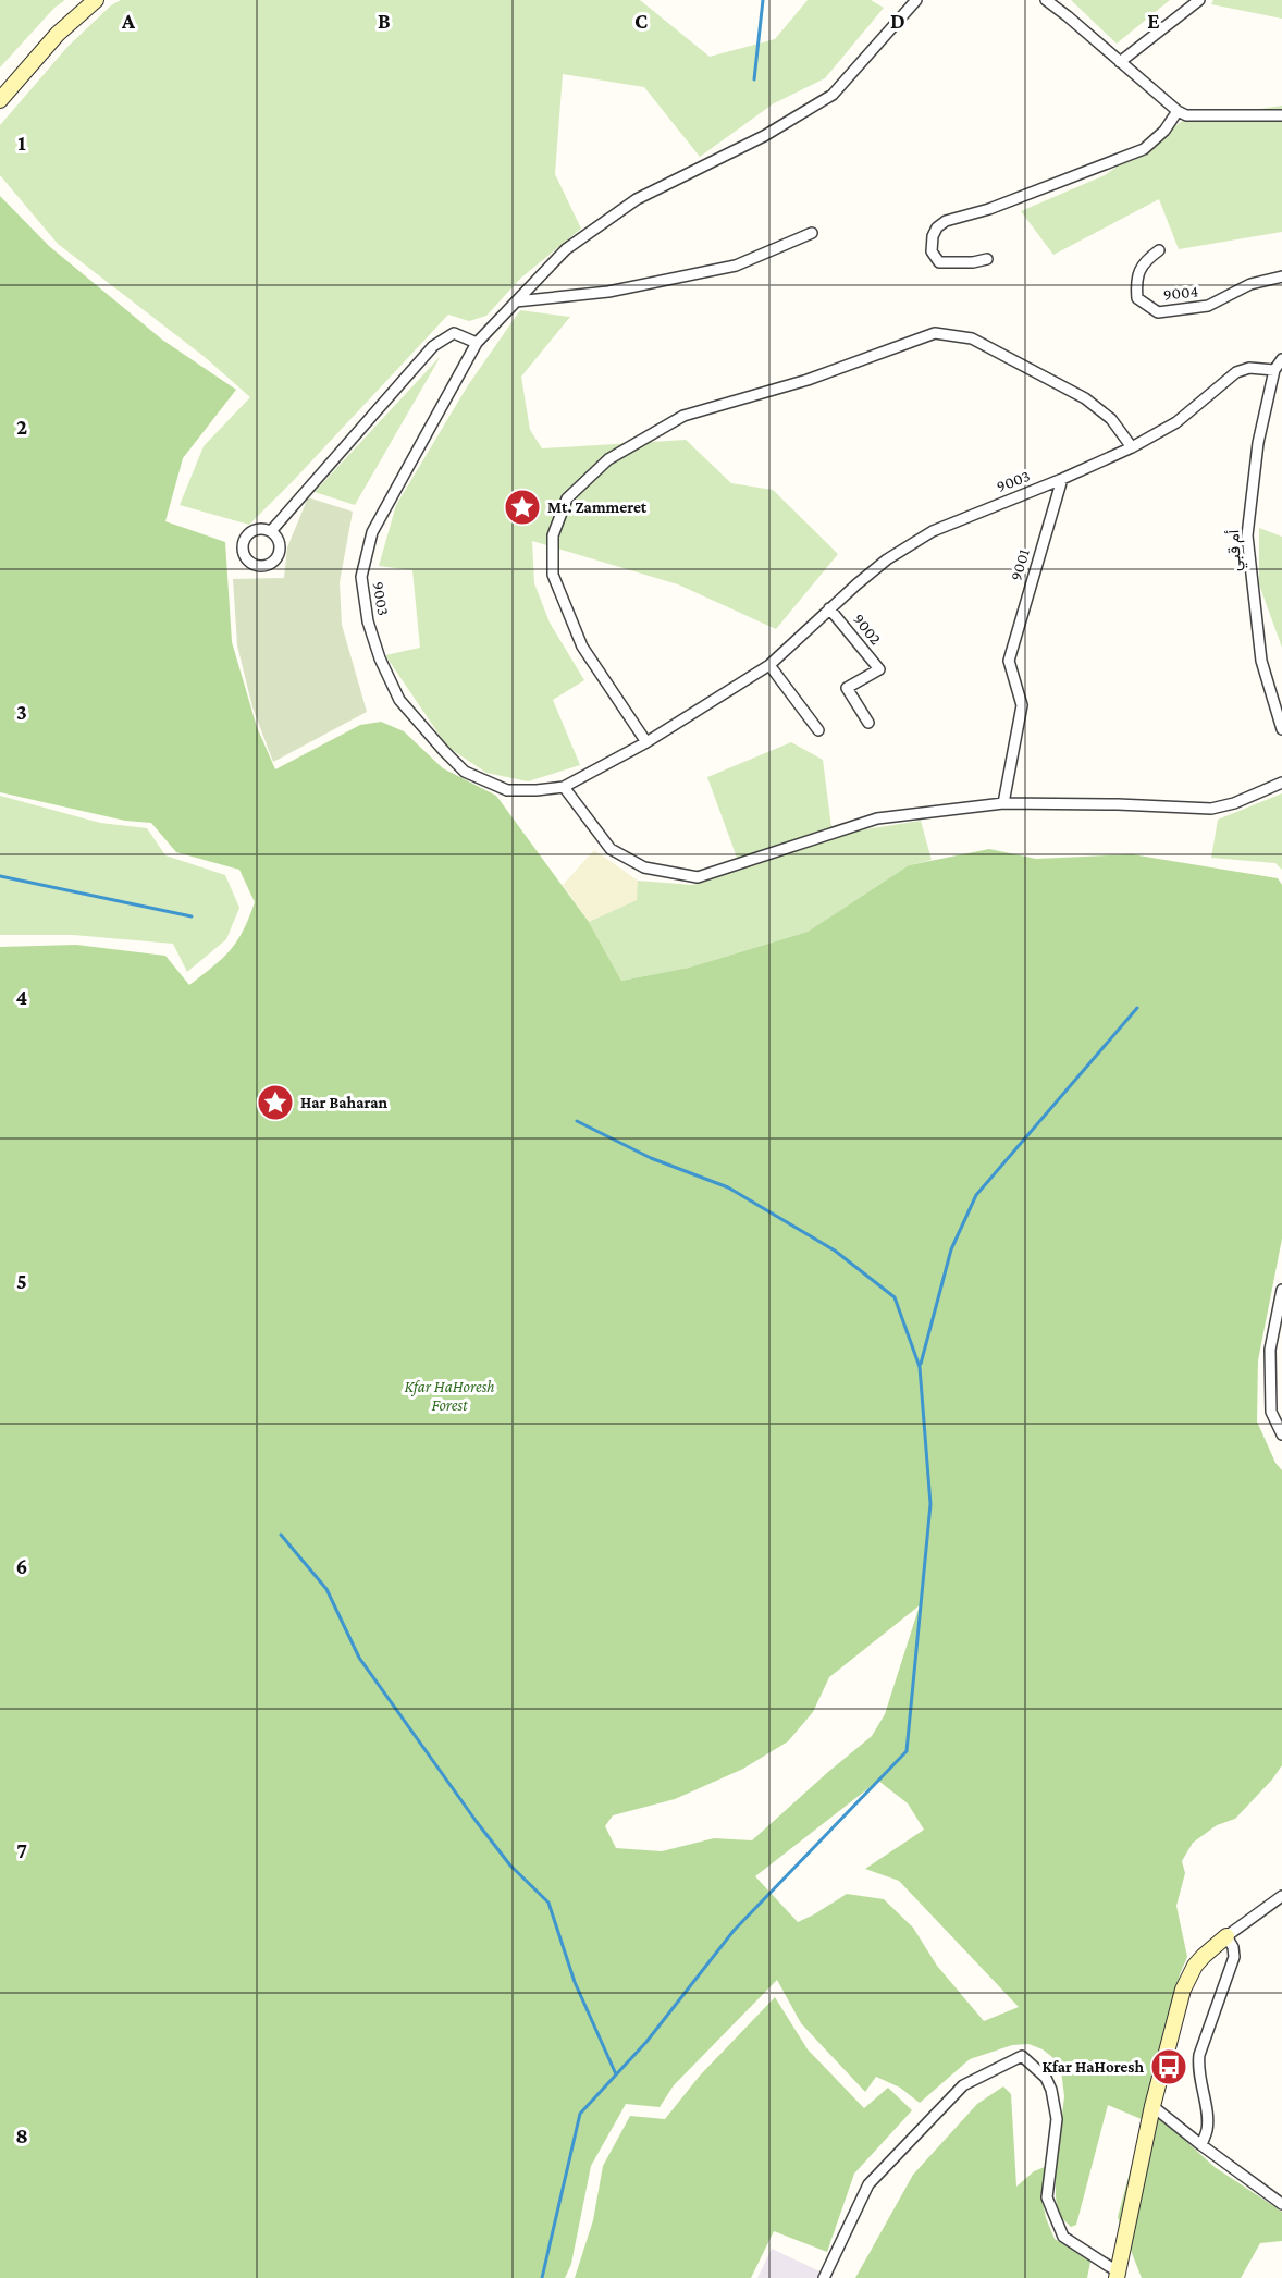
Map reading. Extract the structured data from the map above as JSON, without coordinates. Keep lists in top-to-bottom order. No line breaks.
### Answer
{"streets":{"street":["9004","9003","أم قبي","9001","9002"]},"crossings":[["9003","أم قبي"],["9003","9001"],["9003","9002"]],"parks":["Kfar HaHoresh Forest"],"places":{"place":["Mt. Zammeret","Har Baharan"],"bus stop":["Kfar HaHoresh"]},"grid":{"columns":["A","B","C","D","E"],"rows":["1","2","3","4","5","6","7","8"]}}
